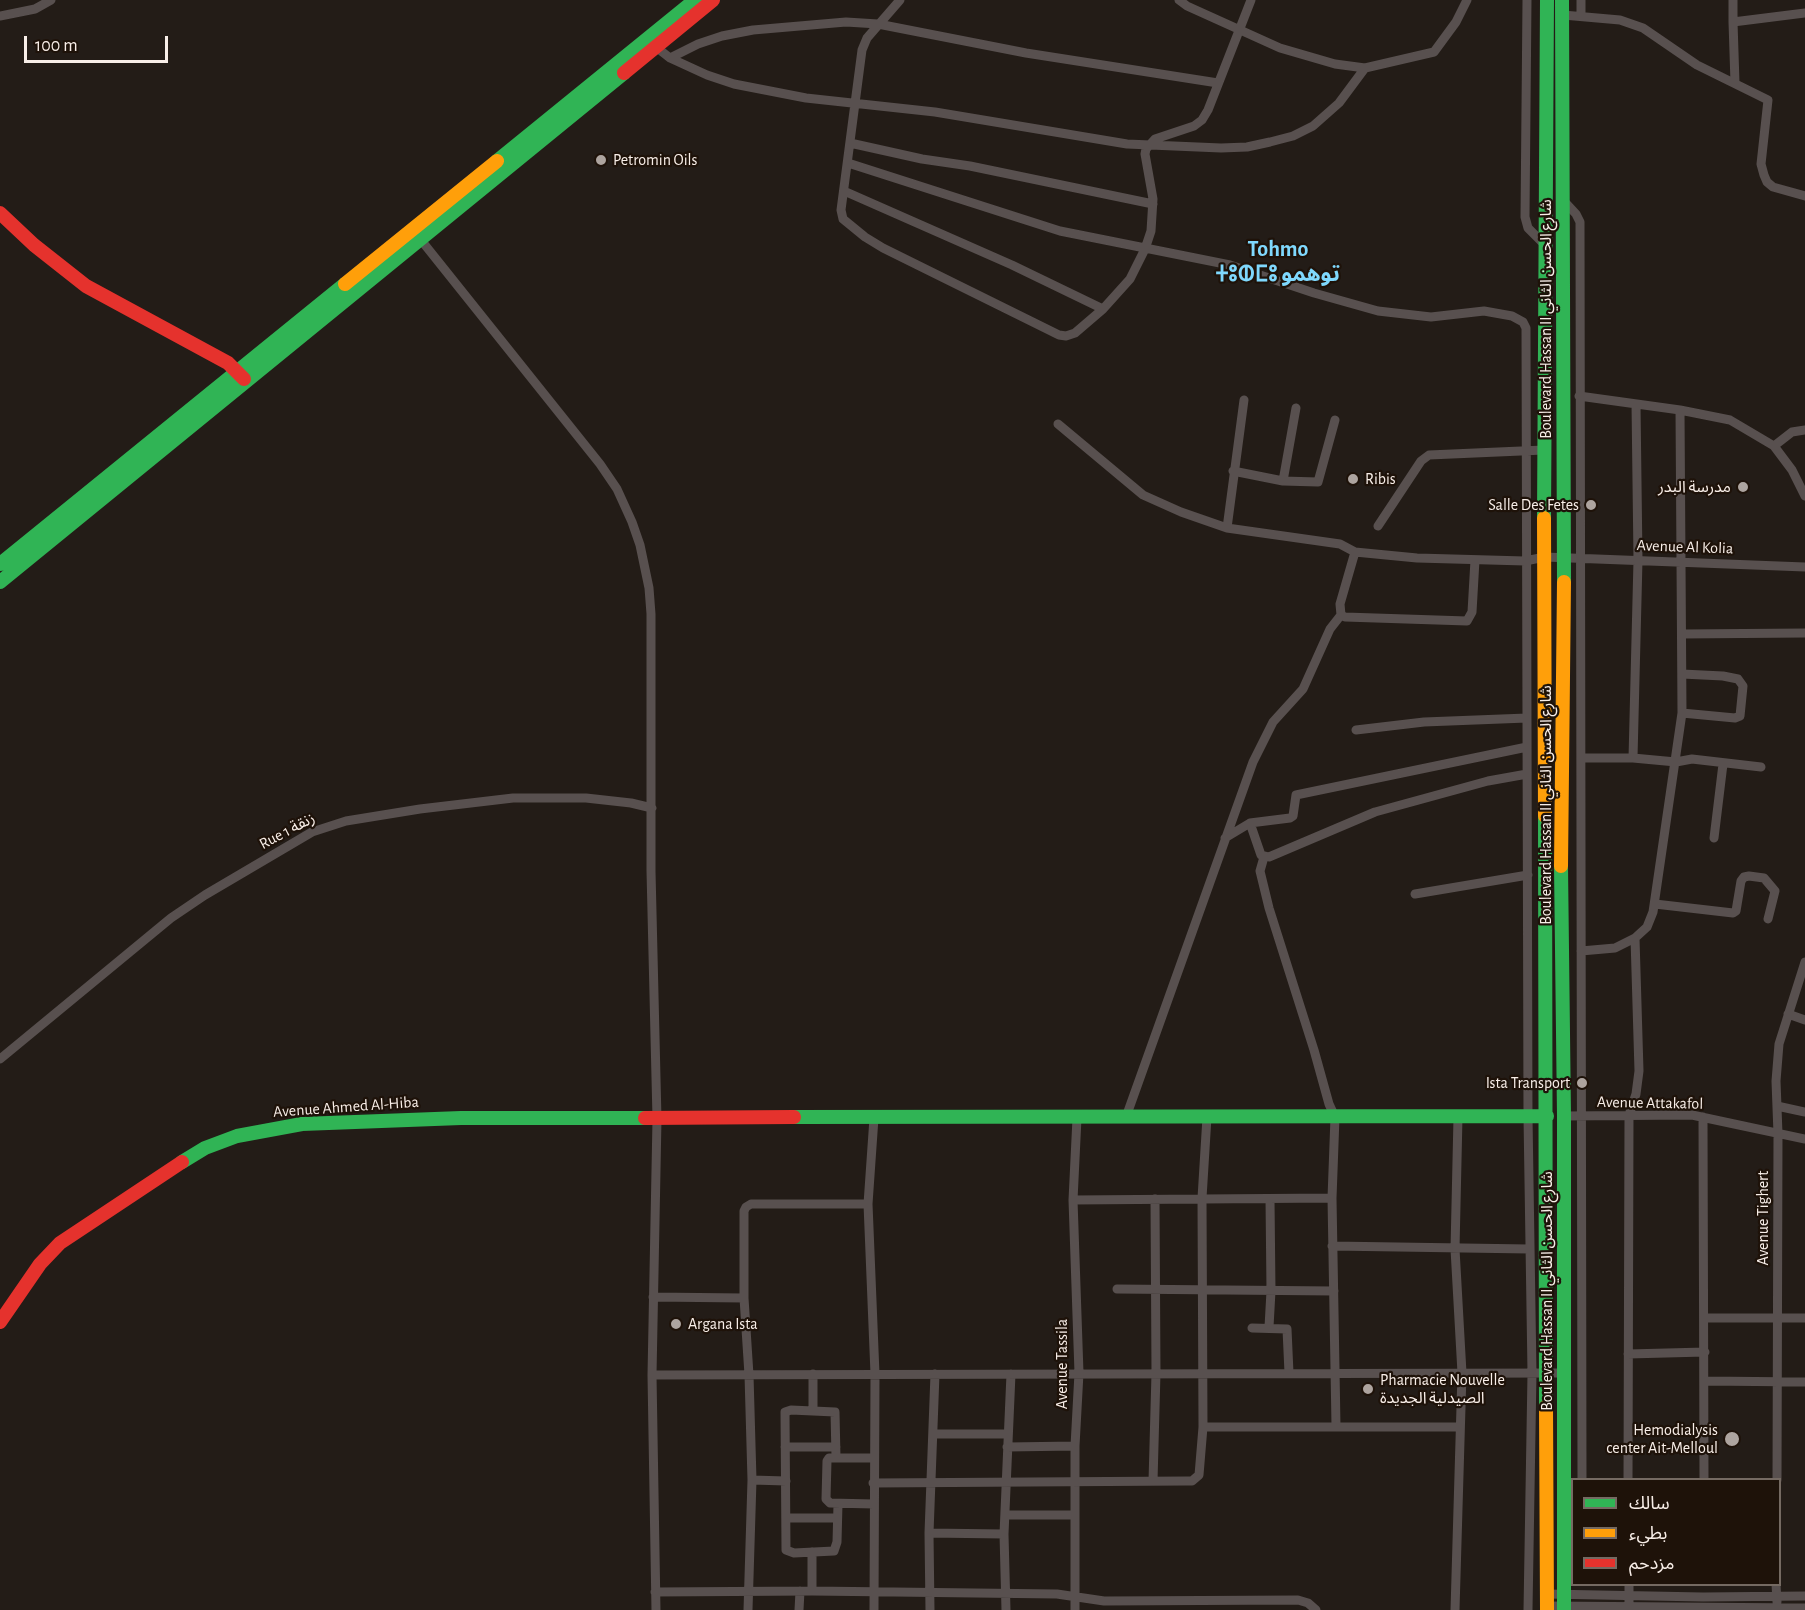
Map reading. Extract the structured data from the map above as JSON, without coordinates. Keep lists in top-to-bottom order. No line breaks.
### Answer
{"streets":{"main road":["Boulevard Hassan II شارع الحسن الثاني","Avenue Ahmed Al-Hiba"],"street":["Avenue Al Kolia","Rue 1 زنقة","Avenue Attakafol","Avenue Tighert","Avenue Tassila"]},"crossings":[["Boulevard Hassan II شارع الحسن الثاني","Avenue Al Kolia"],["Boulevard Hassan II شارع الحسن الثاني","Avenue Attakafol"],["Boulevard Hassan II شارع الحسن الثاني","Avenue Ahmed Al-Hiba"],["Avenue Attakafol","Avenue Ahmed Al-Hiba"],["Avenue Attakafol","Avenue Tighert"],["Avenue Ahmed Al-Hiba","Avenue Tassila"]],"districts":["Tohmo ⵜⵓⵀⵎⵓ توهمو"],"places":["Petromin Oils","Ribis","مدرسة البدر","Salle Des Fetes","Ista Transport","Argana Ista","Pharmacie Nouvelle الصيدلية الجديدة","Hemodialysis center Ait-Melloul"],"legend":["سالك","بطيء","مزدحم"],"scale_bar":"100 m"}
